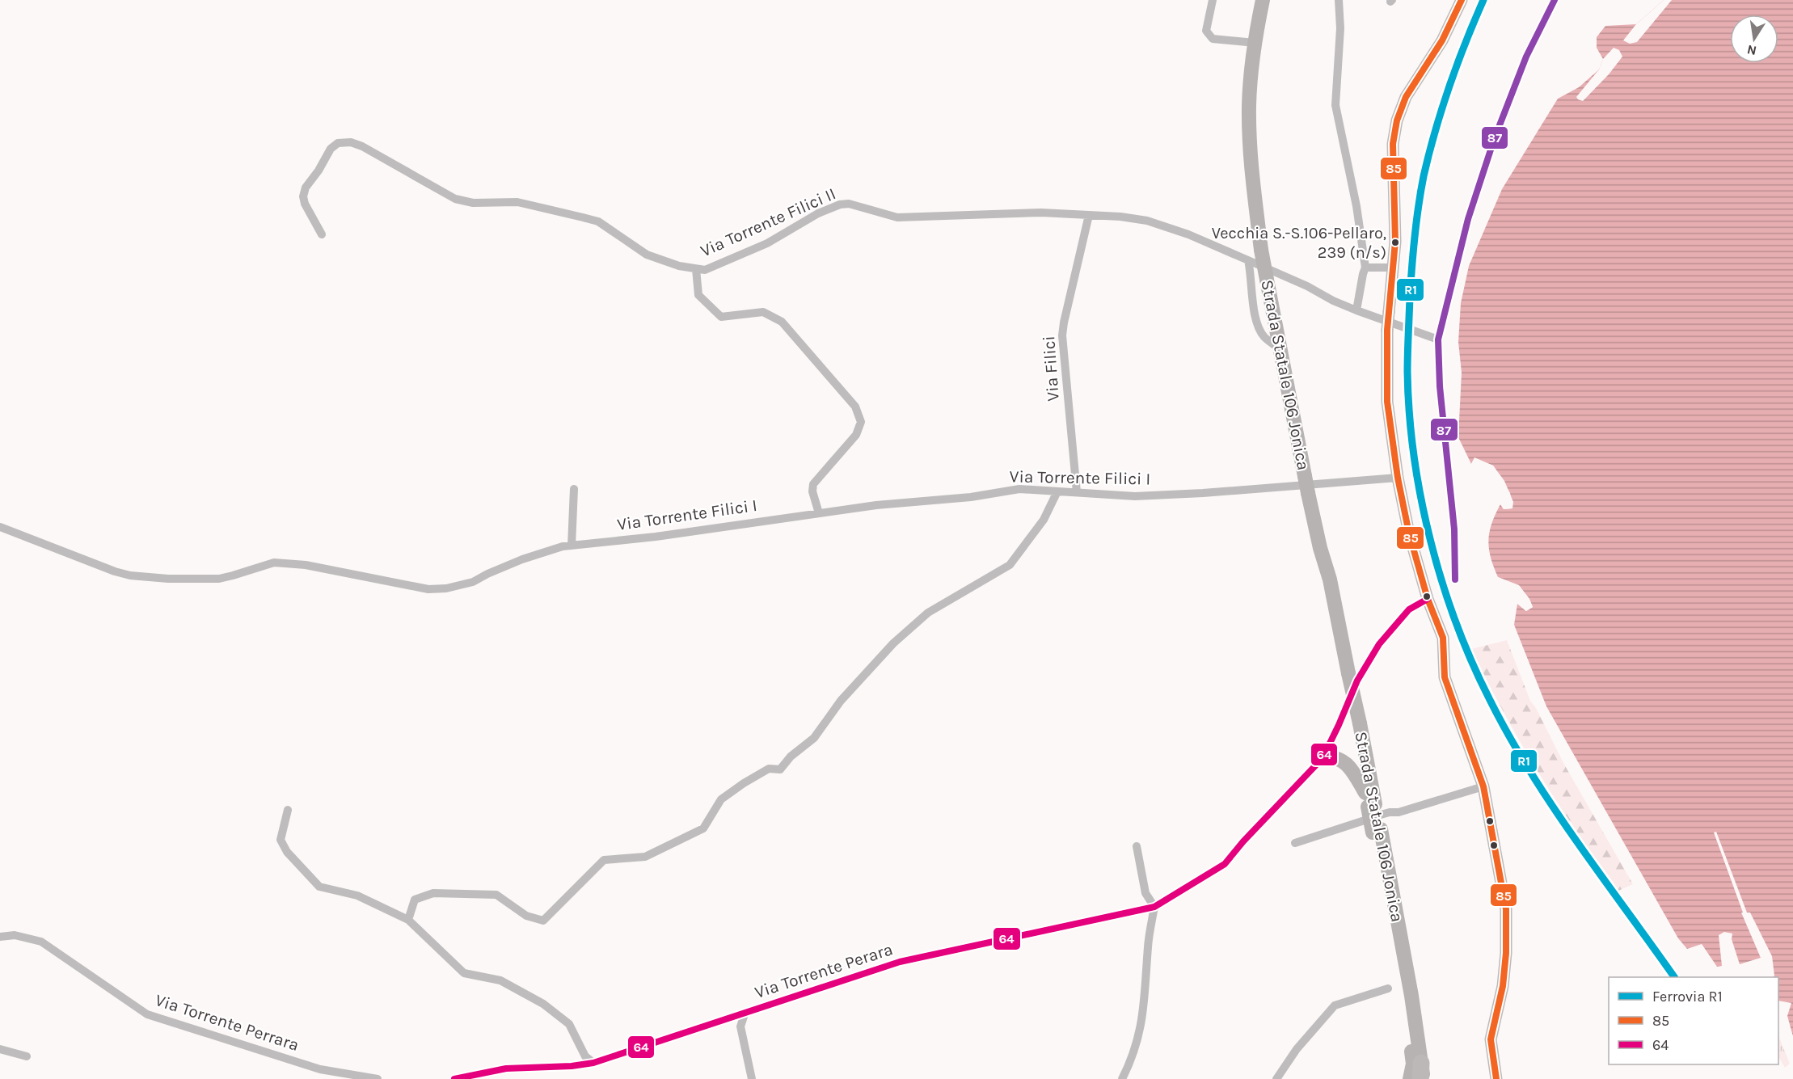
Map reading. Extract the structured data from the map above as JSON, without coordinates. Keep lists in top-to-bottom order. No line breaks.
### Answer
{"streets":{"main road":["Strada Statale 106 Jonica"],"street":["Via Torrente Filici II","Via Filici","Via Torrente Filici I","Via Torrente Perara","Via Torrente Perrara"]},"crossings":[["Via Torrente Filici II","Via Filici"],["Via Filici","Via Torrente Filici I"]],"places":["Vecchia S.-S.106-Pellaro, 239 (n/s)"],"lines":["rail line R1","transit line 85","transit line 87","transit line 64"],"legend":["Ferrovia R1","85","64"],"north":"bottom"}
